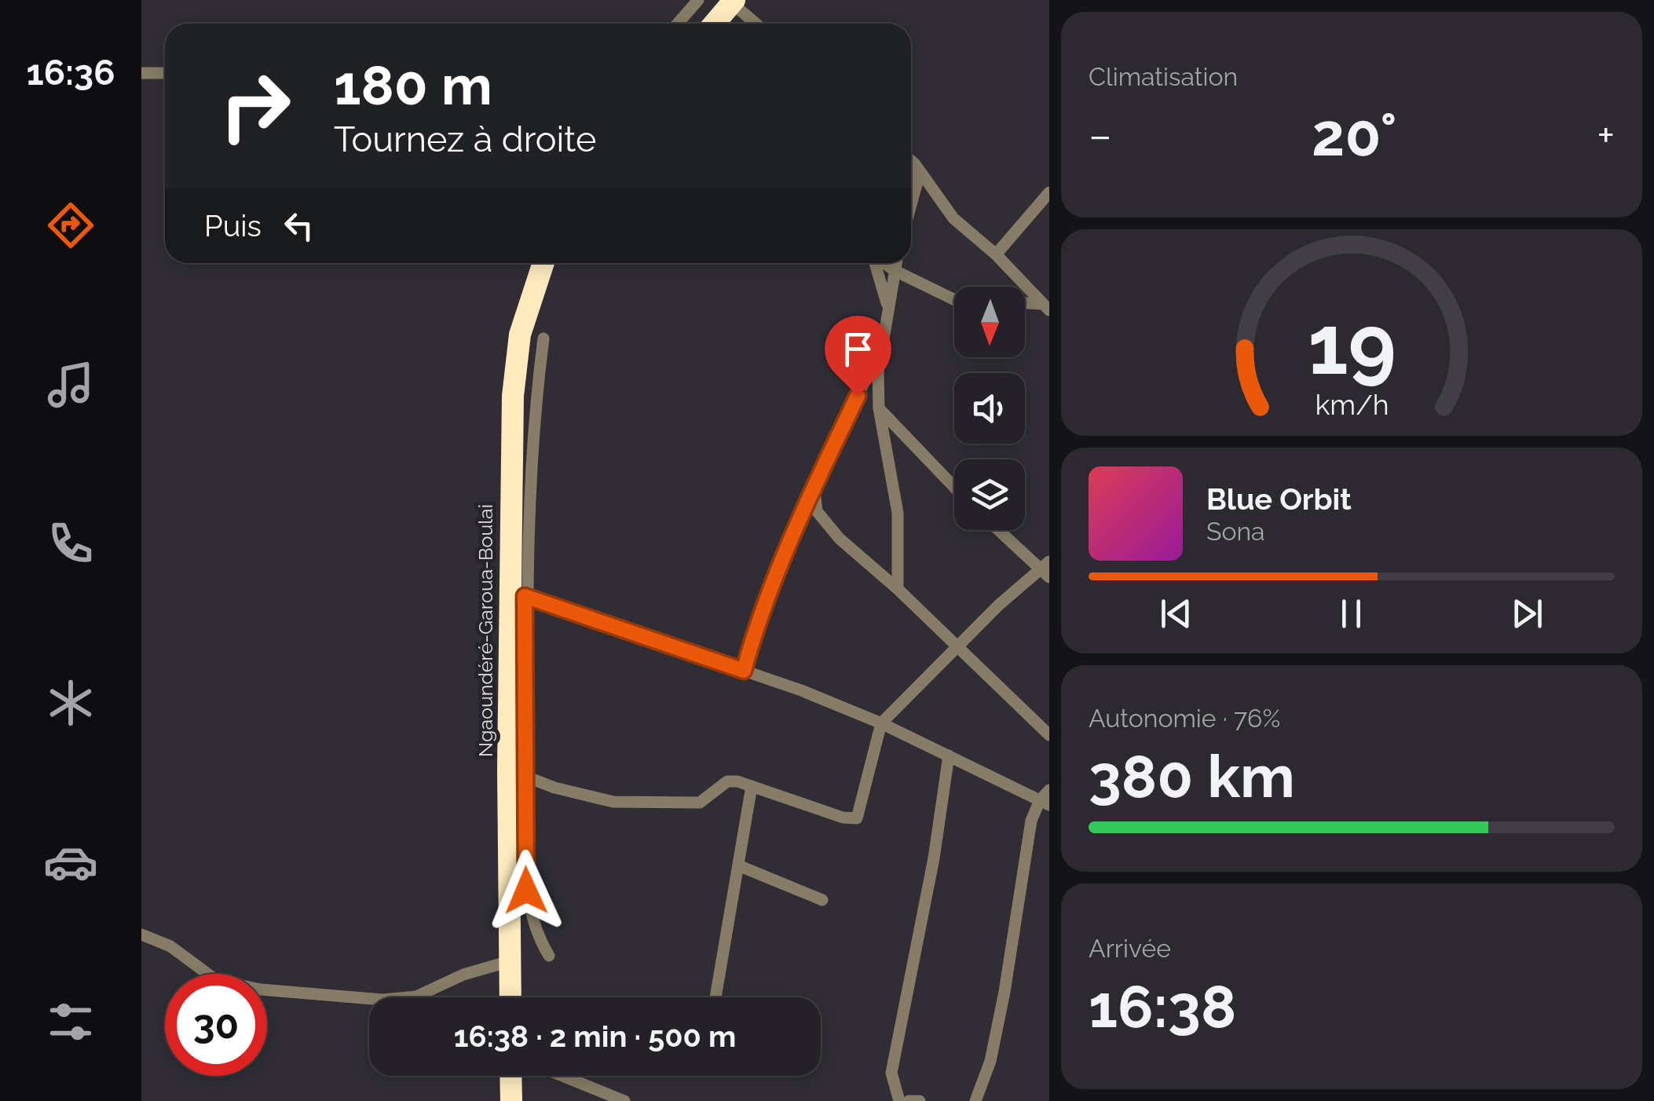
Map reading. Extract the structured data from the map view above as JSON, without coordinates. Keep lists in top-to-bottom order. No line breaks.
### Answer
{"streets":{"highway":["Ngaoundéré-Garoua-Boulai"]},"north":"bottom","page":{"tabs":"16:36","tile":["Climatisation",["Autonomie · 76%","380 km"],["Arrivée","16:38"]],"turn":["180 m","Tournez à droite"],"heat":["−","20°","+"],"then":"Puis","song":["Blue Orbit","Sona"],"limit":"30","trip":"16:38 · 2 min · 500 m","gauge":["19","km/h"]}}
